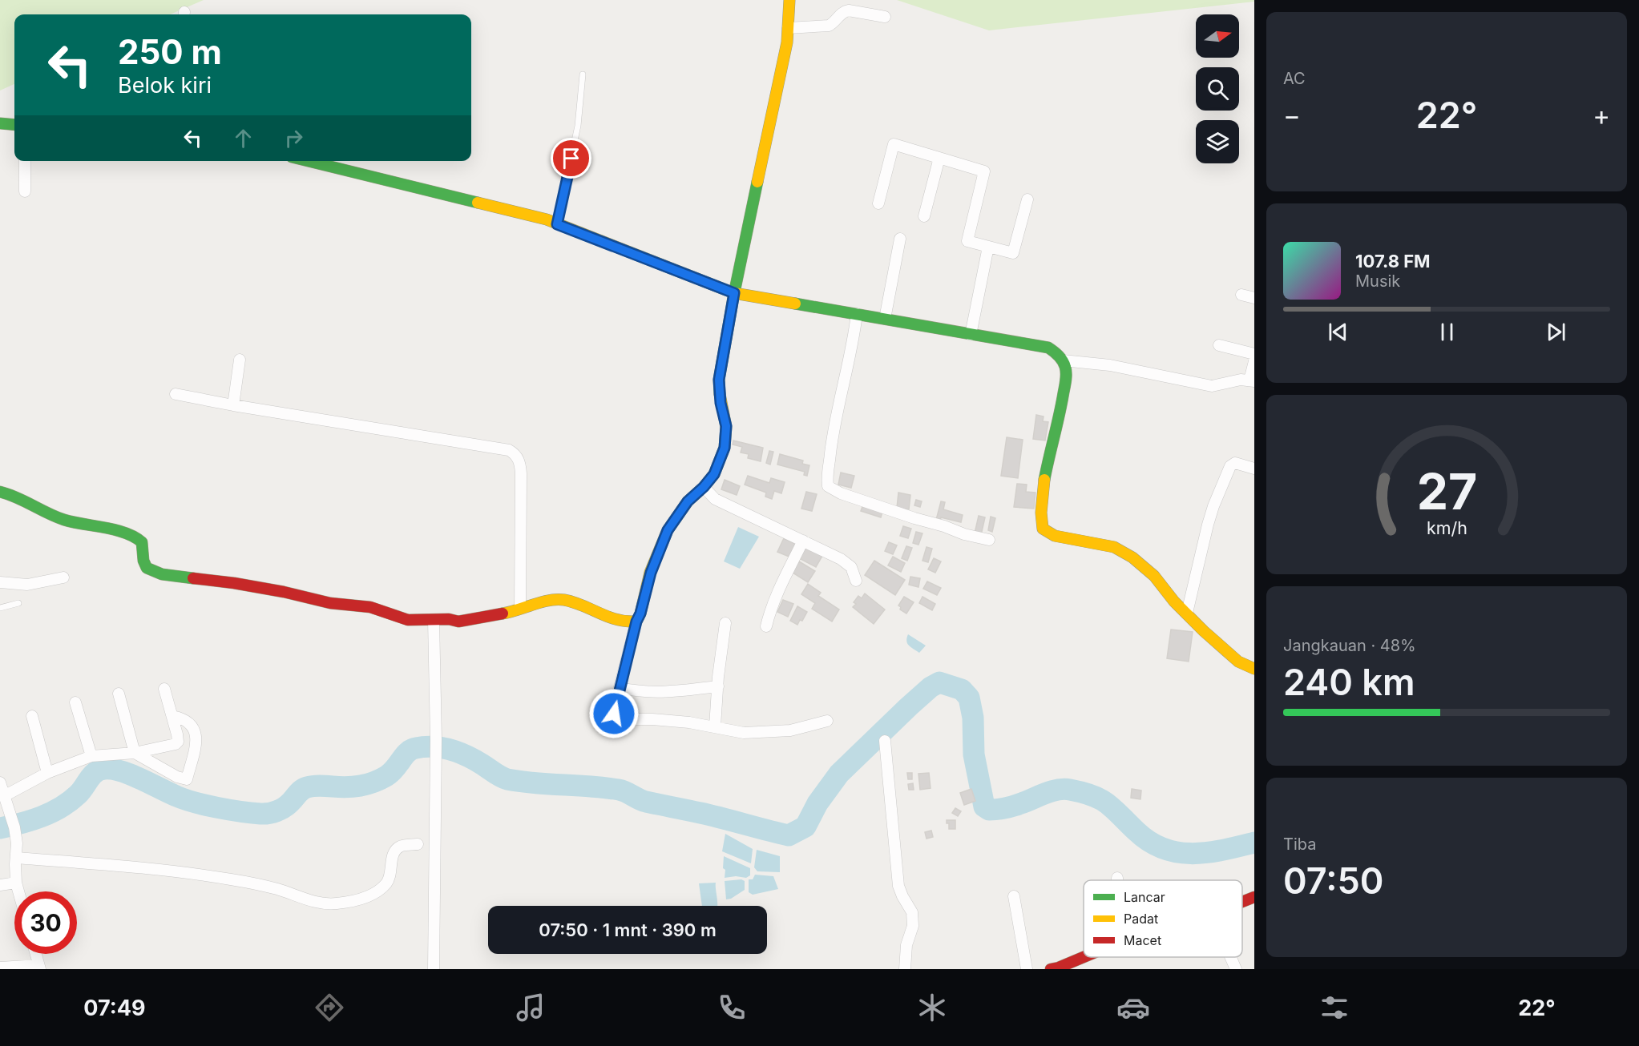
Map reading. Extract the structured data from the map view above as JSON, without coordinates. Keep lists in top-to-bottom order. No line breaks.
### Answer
{"legend":["Lancar","Padat","Macet"],"north":"right","page":{"tile":["AC",["Jangkauan · 48%","240 km"],["Tiba","07:50"]],"turn":["250 m","Belok kiri"],"heat":["−","22°","+"],"song":["107.8 FM","Musik"],"limit":"30","trip":"07:50 · 1 mnt · 390 m","tabs":["07:49","22°"],"gauge":["27","km/h"]}}
